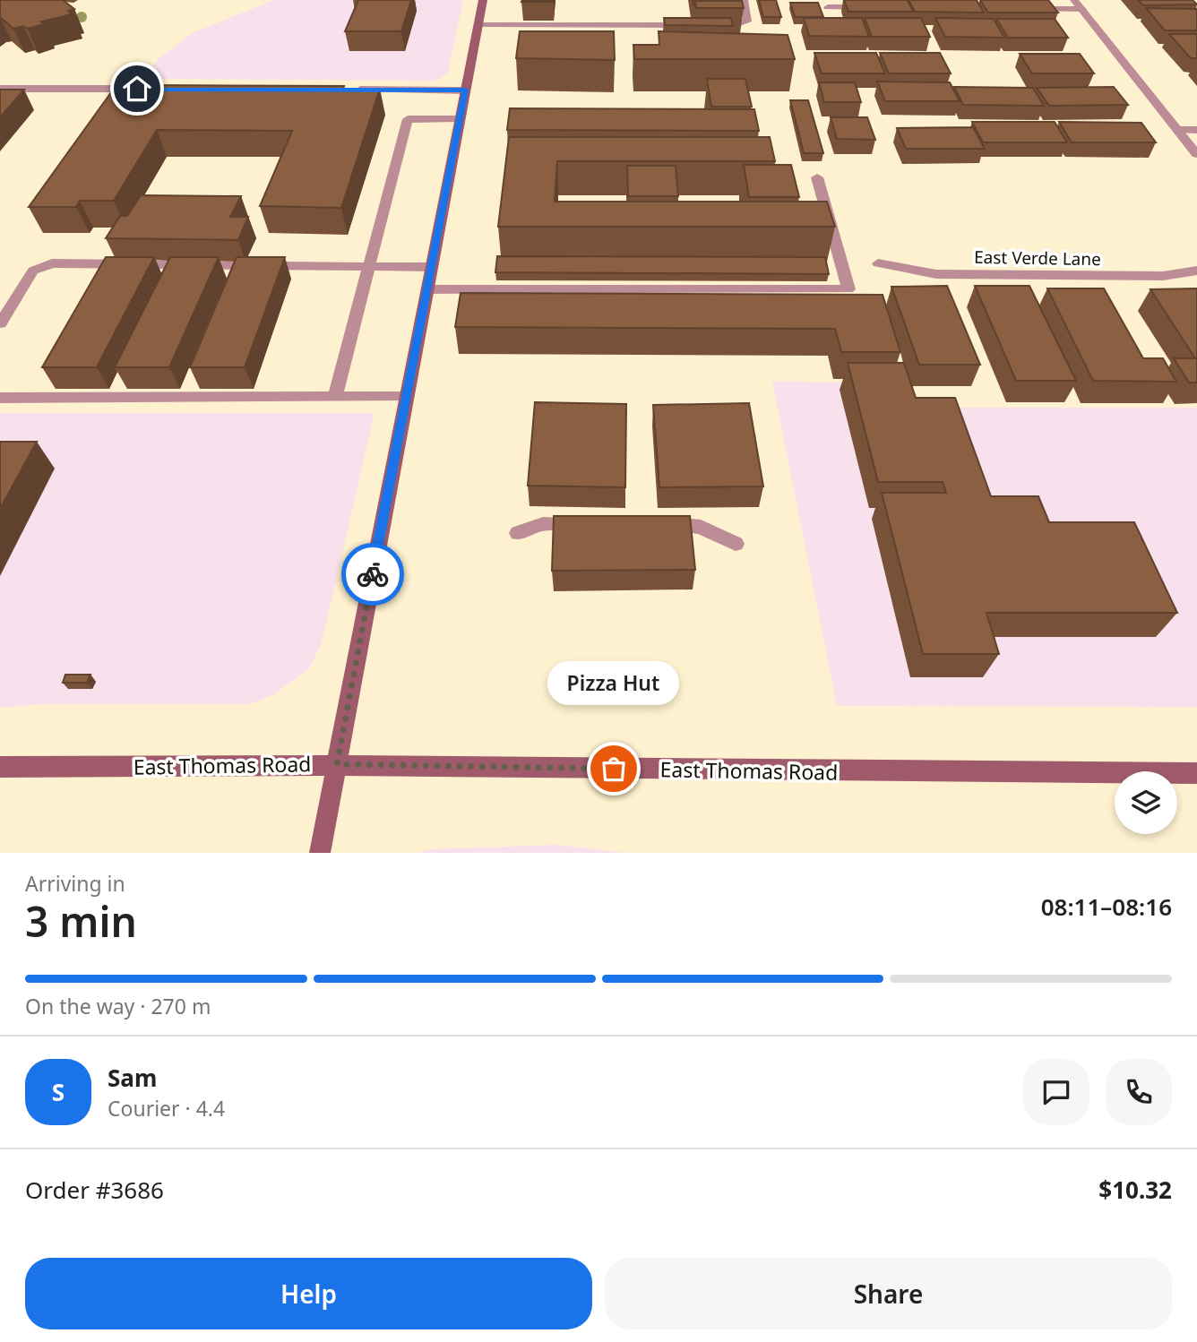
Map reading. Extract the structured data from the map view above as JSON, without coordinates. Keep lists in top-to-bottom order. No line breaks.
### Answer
{"streets":{"main road":["East Thomas Road"],"street":["East Verde Lane"]},"places":["Pizza Hut"],"page":{"bubble":"Pizza Hut","heading":["3 min","Arriving in","08:11–08:16"],"panel":["Sam","Courier · 4.4","Order #3686","$10.32"],"bar":"On the way · 270 m","round":"S","buttons":["Help","Share"]}}
